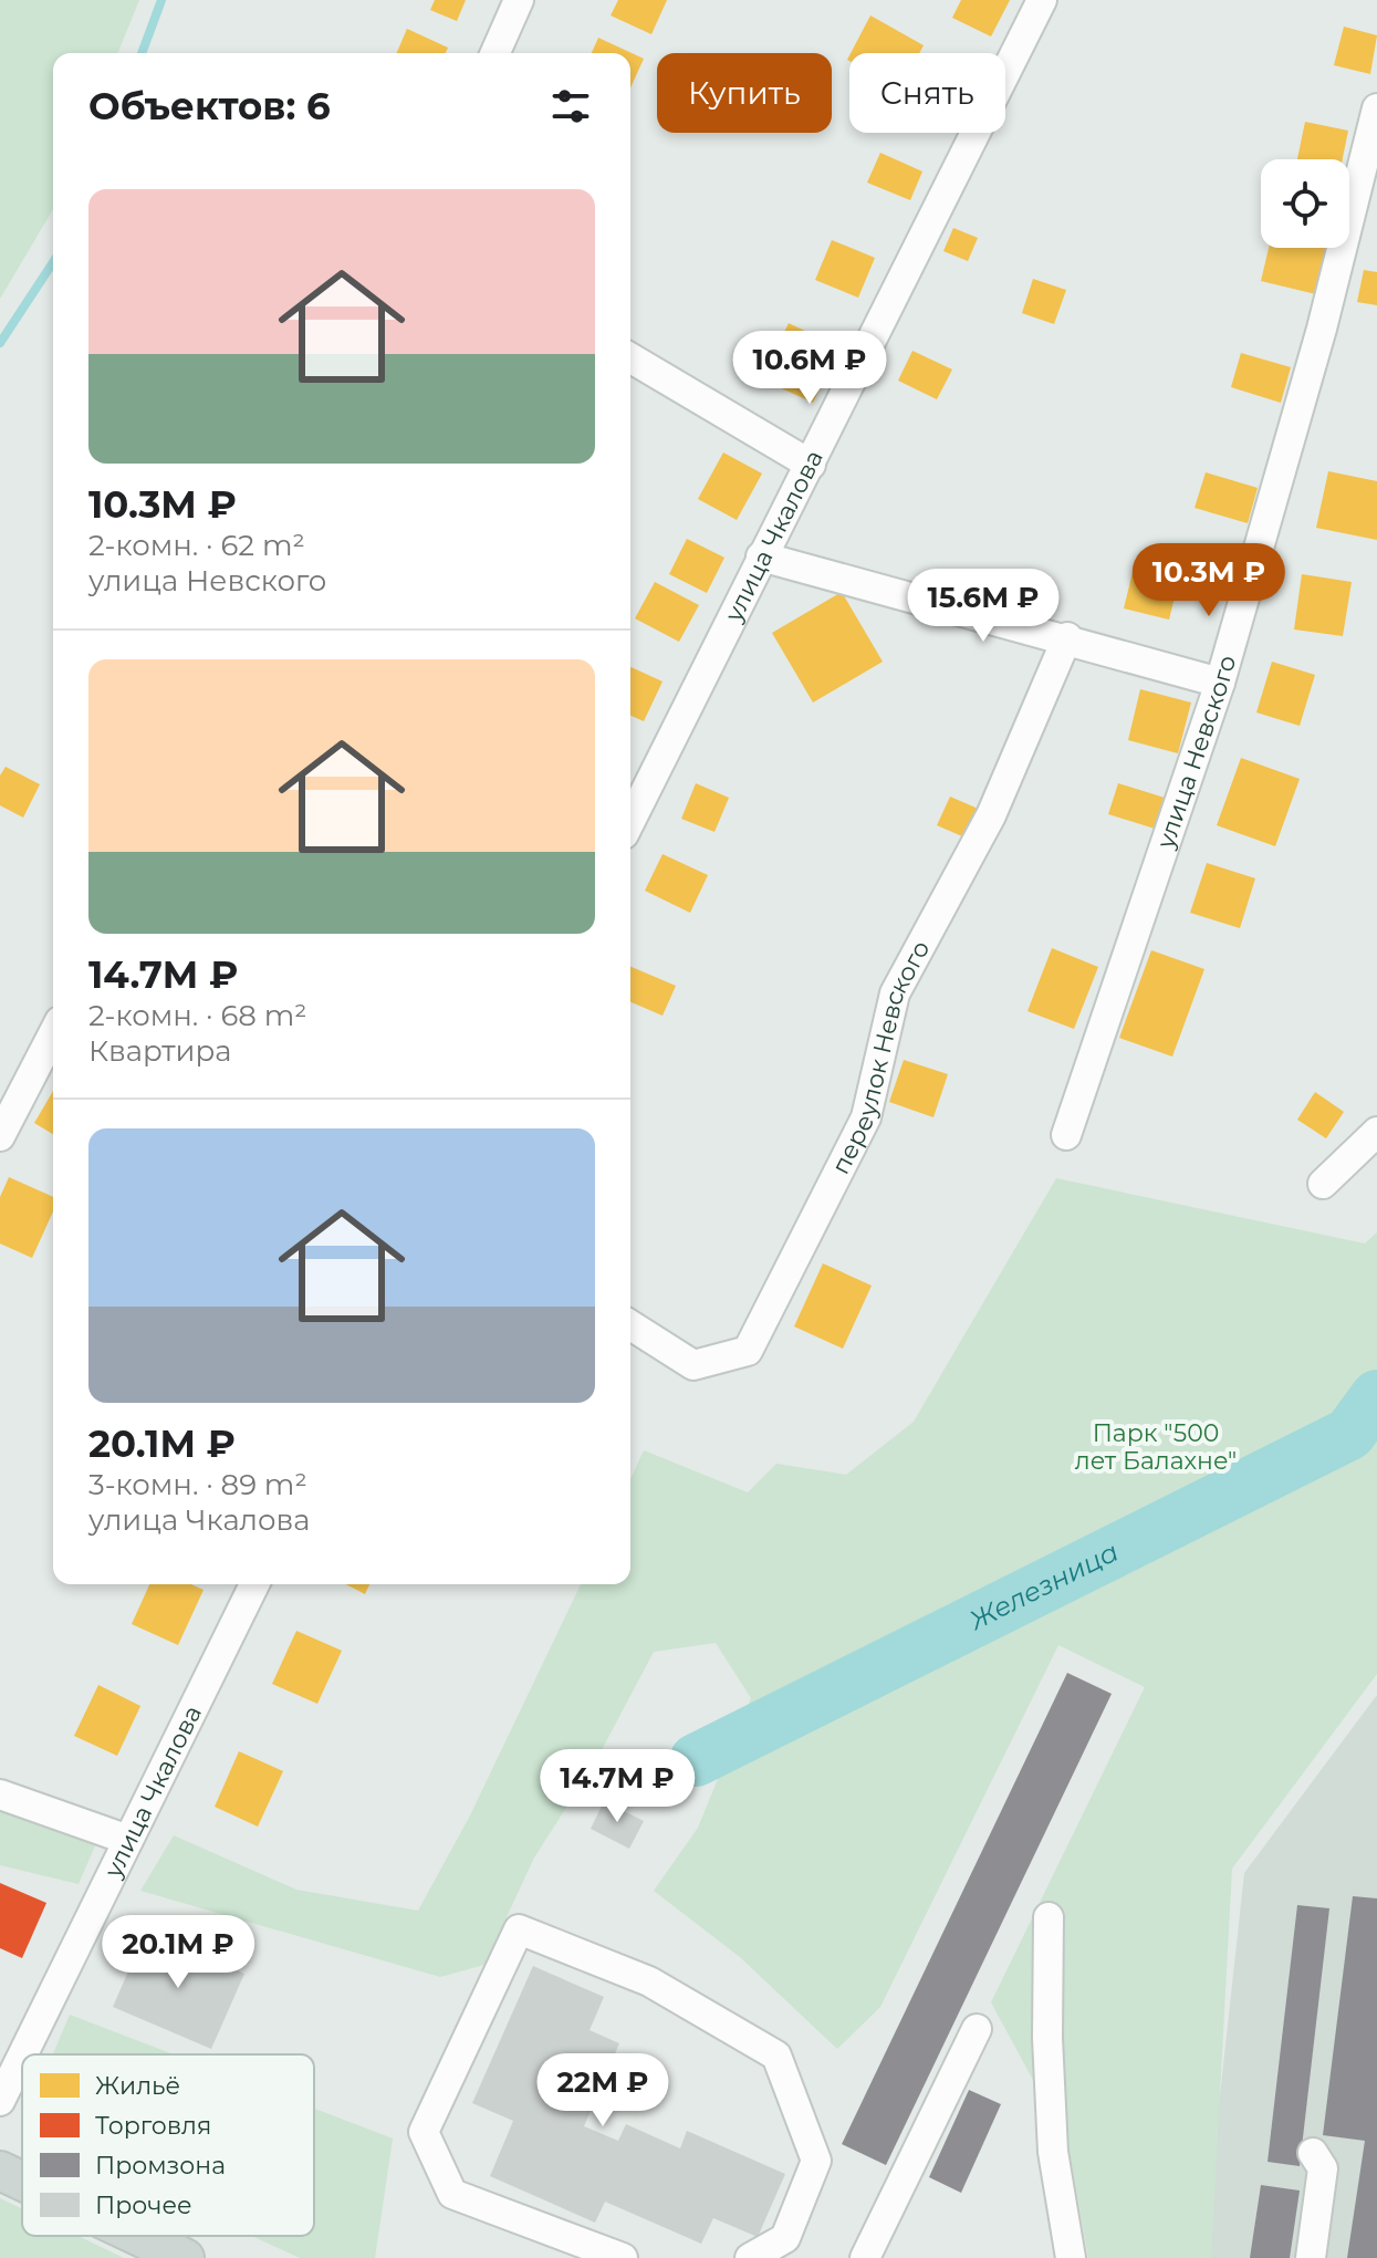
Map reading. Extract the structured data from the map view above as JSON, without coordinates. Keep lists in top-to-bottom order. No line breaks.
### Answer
{"streets":{"street":["улица Чкалова","улица Невского","переулок Невского"]},"water":["Железница"],"parks":["Парк \"500 лет Балахне\""],"legend":["Жильё","Торговля","Промзона","Прочее"],"page":{"chip":["Купить","Снять"],"heading":"Объектов: 6","list":[{"name":"10.3M ₽","note":"2-комн. · 62 m² · улица Невского"},{"name":"14.7M ₽","note":"2-комн. · 68 m² · Квартира"},{"name":"20.1M ₽","note":"3-комн. · 89 m² · улица Чкалова"}],"price":["10.6M ₽","10.3M ₽","15.6M ₽","14.7M ₽","20.1M ₽","22M ₽"]}}
